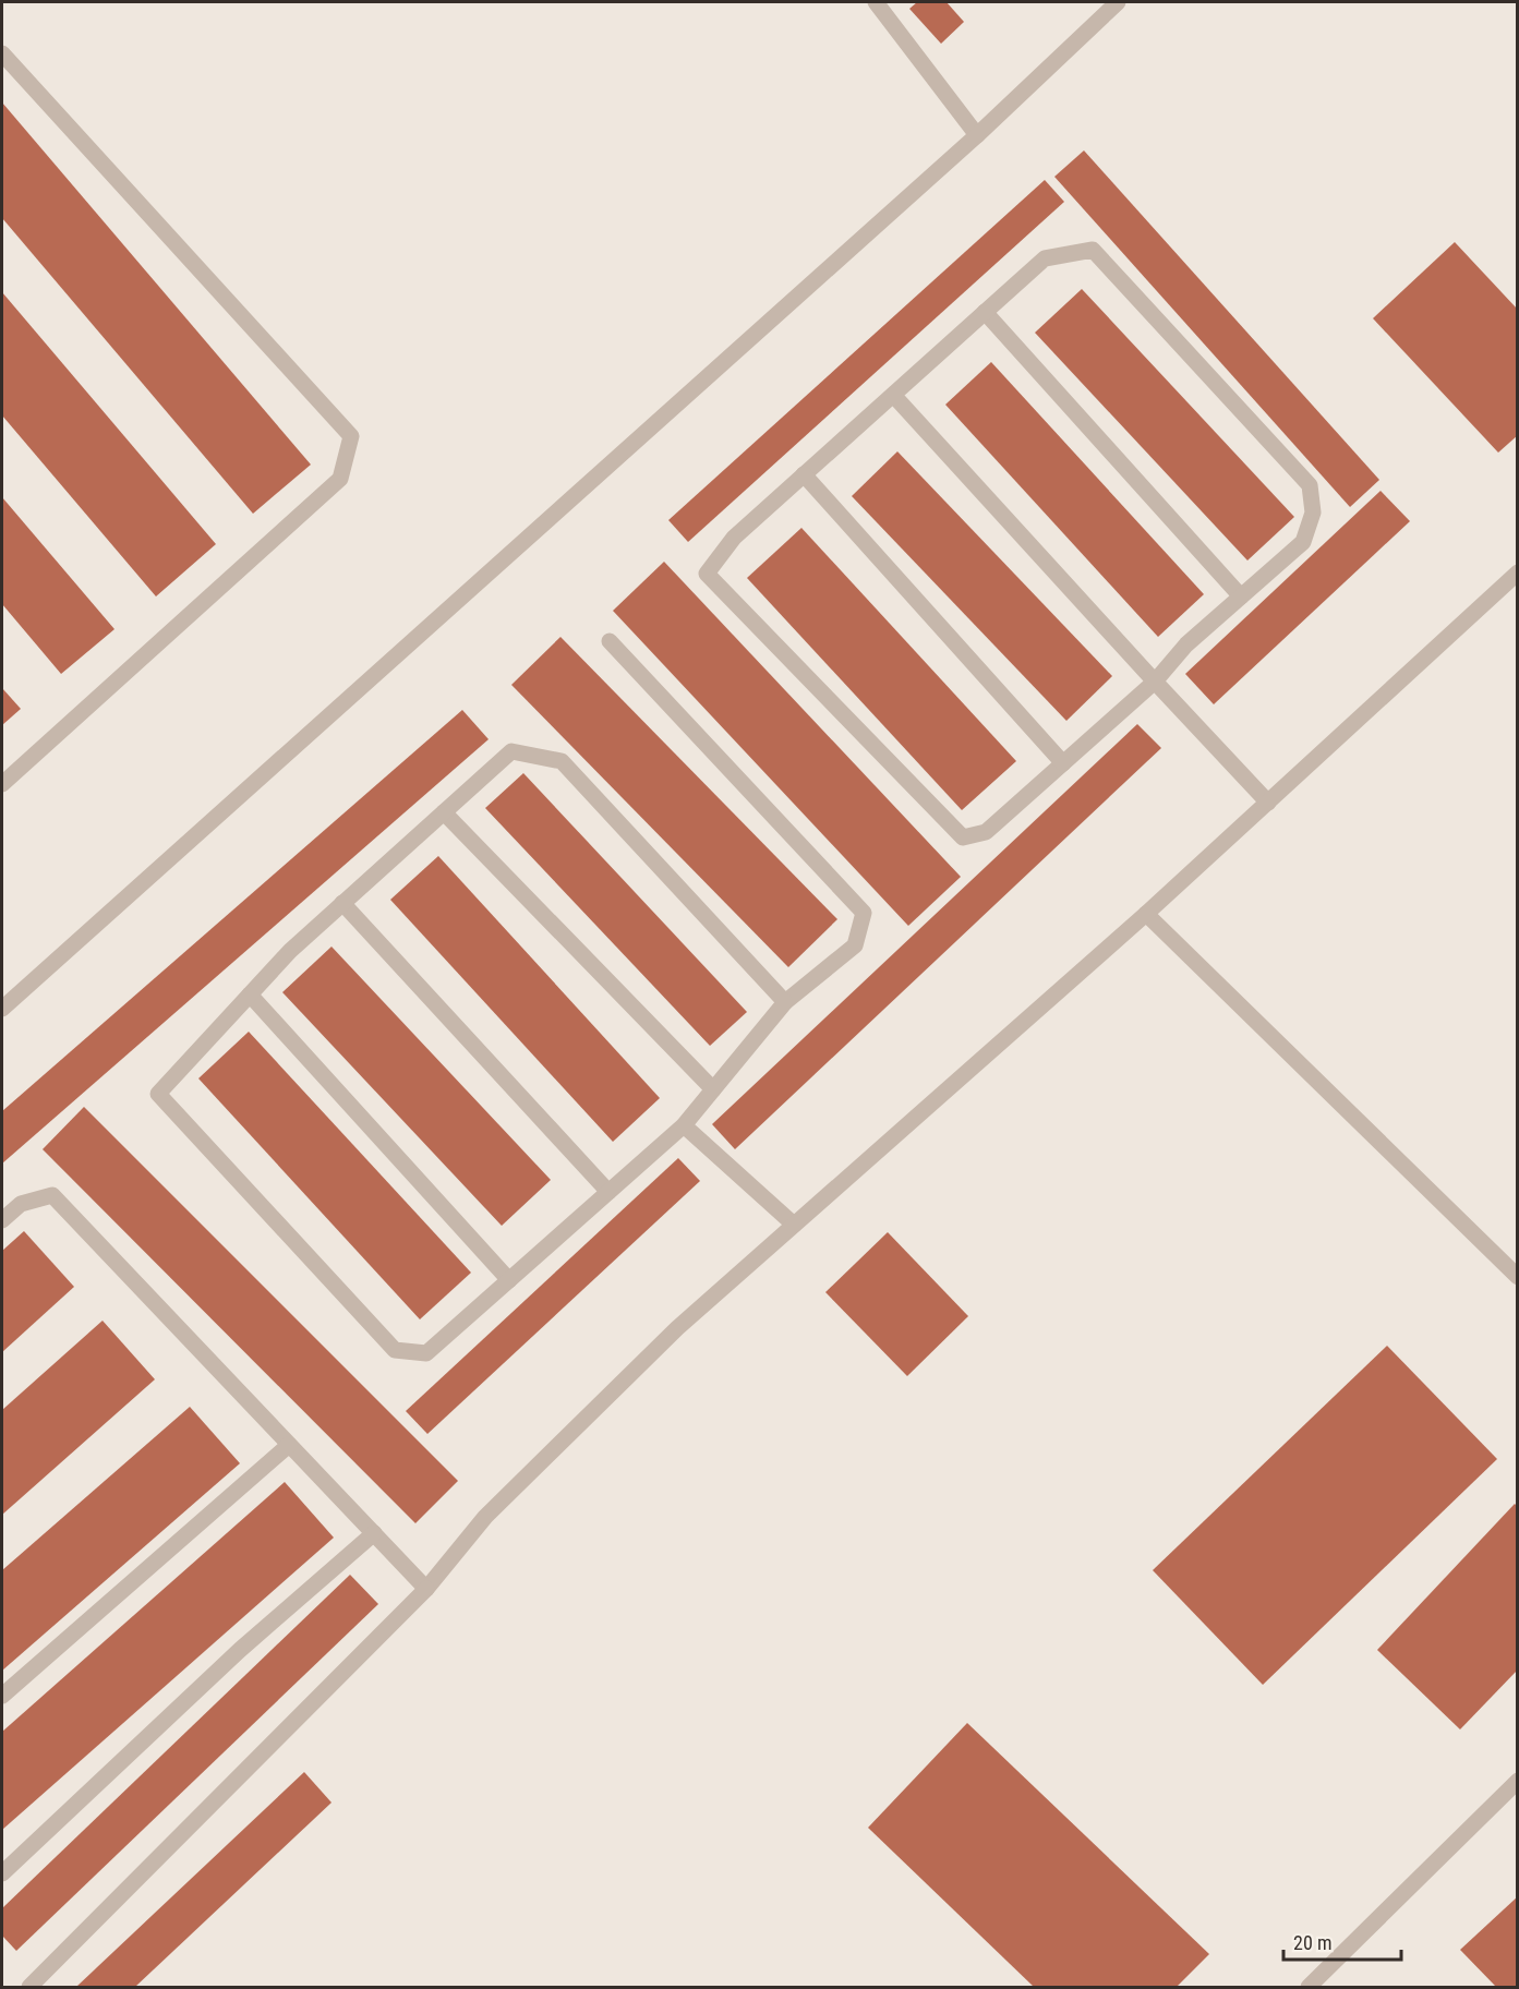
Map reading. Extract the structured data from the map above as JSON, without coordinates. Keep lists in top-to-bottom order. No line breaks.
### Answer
{"scale_bar":"20 m"}
